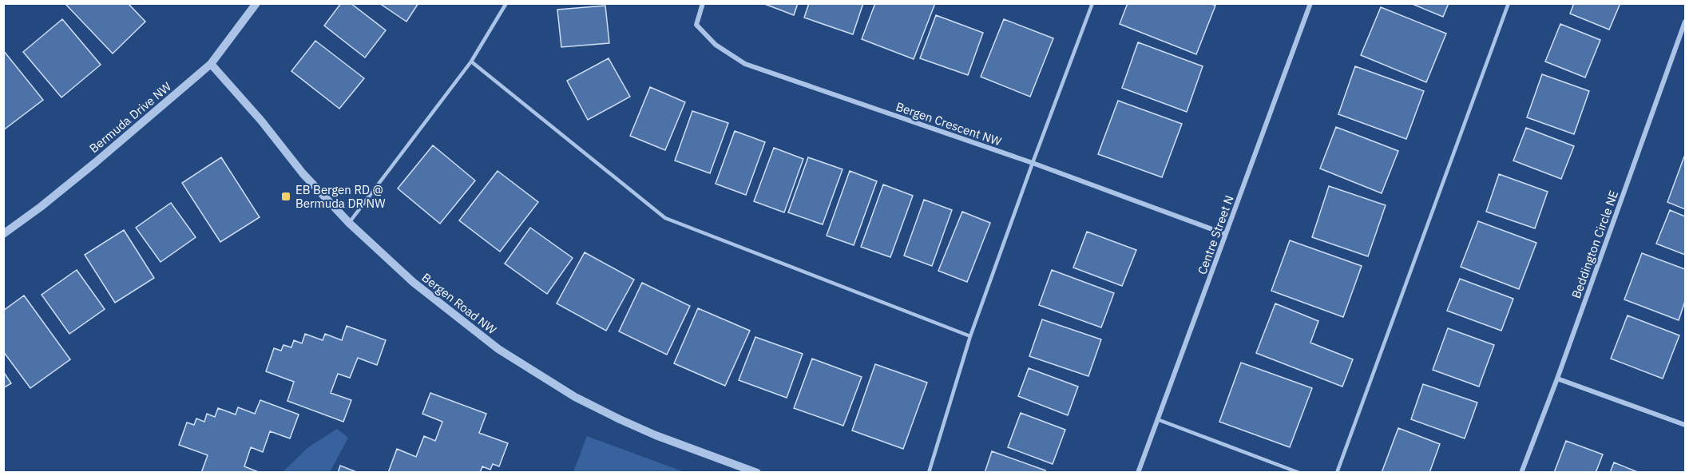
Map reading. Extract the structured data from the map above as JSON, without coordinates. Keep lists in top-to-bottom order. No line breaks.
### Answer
{"streets":{"street":["Bermuda Drive NW","Bergen Crescent NW","Centre Street N","Beddington Circle NE","Bergen Road NW"]},"crossings":[["Bermuda Drive NW","Bergen Road NW"],["Bergen Crescent NW","Centre Street N"]],"places":{"transit":["EB Bergen RD @ Bermuda DR NW"]}}
